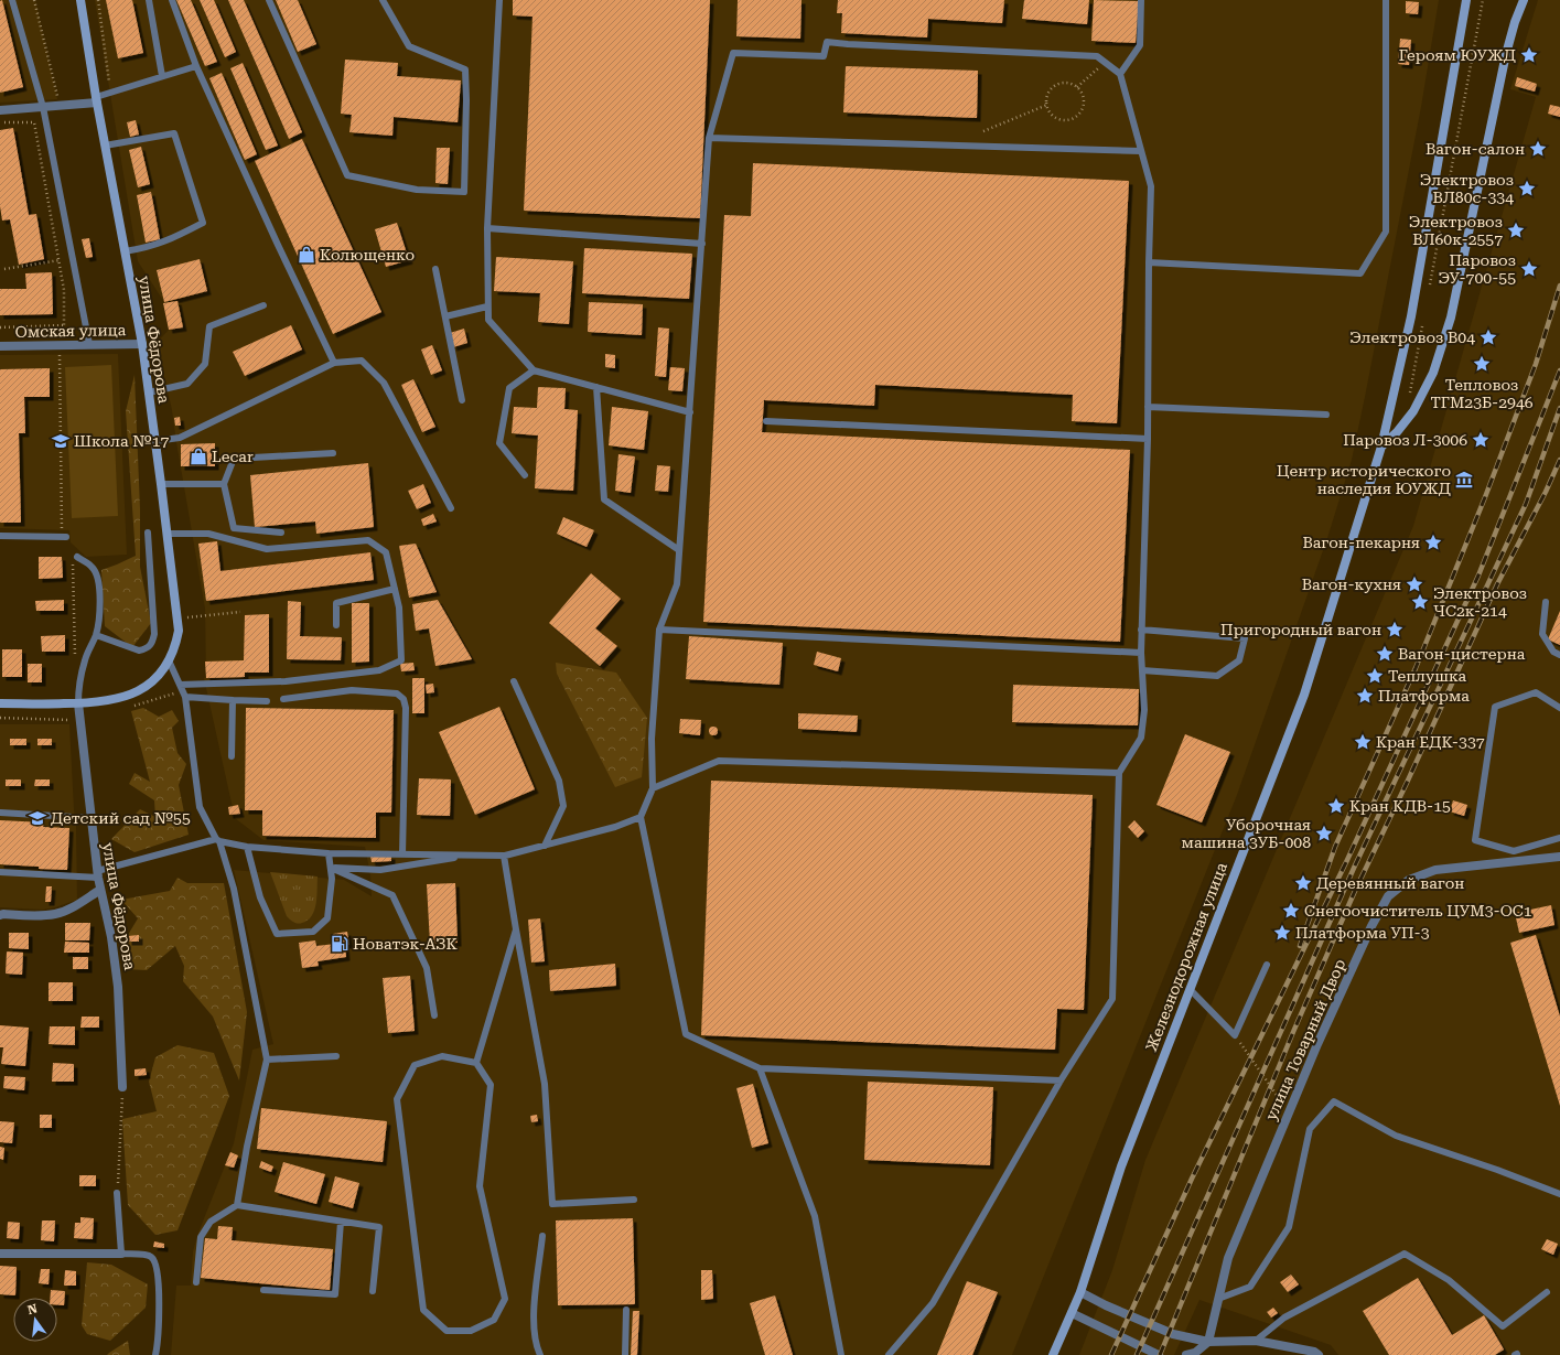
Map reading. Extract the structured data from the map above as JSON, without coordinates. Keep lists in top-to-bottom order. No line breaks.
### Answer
{"streets":{"main road":["улица Фёдорова","Железнодорожная улица"],"street":["Омская улица","улица Товарный Двор"]},"crossings":[["Омская улица","улица Фёдорова"]],"places":{"place":["Героям ЮУЖД","Вагон-салон","Электровоз ВЛ80с-334","Электровоз ВЛ60к-2557","Паровоз ЭУ-700-55","Электровоз В04","Тепловоз ТГМ23Б-2946","Паровоз Л-3006","Вагон-пекарня","Вагон-кухня","Электровоз ЧС2к-214","Пригородный вагон","Вагон-цистерна","Теплушка","Платформа","Кран ЕДК-337","Кран КДВ-15","Уборочная машина 3УБ-008","Деревянный вагон","Снегоочиститель ЦУМ3-ОС1","Платформа УП-3"],"shop":["Колющенко","Lecar"],"school or university":["Школа №17","Детский сад №55"],"museum":["Центр исторического наследия ЮУЖД"],"fuel station":["Новатэк-АЗК"]},"north":"top"}
